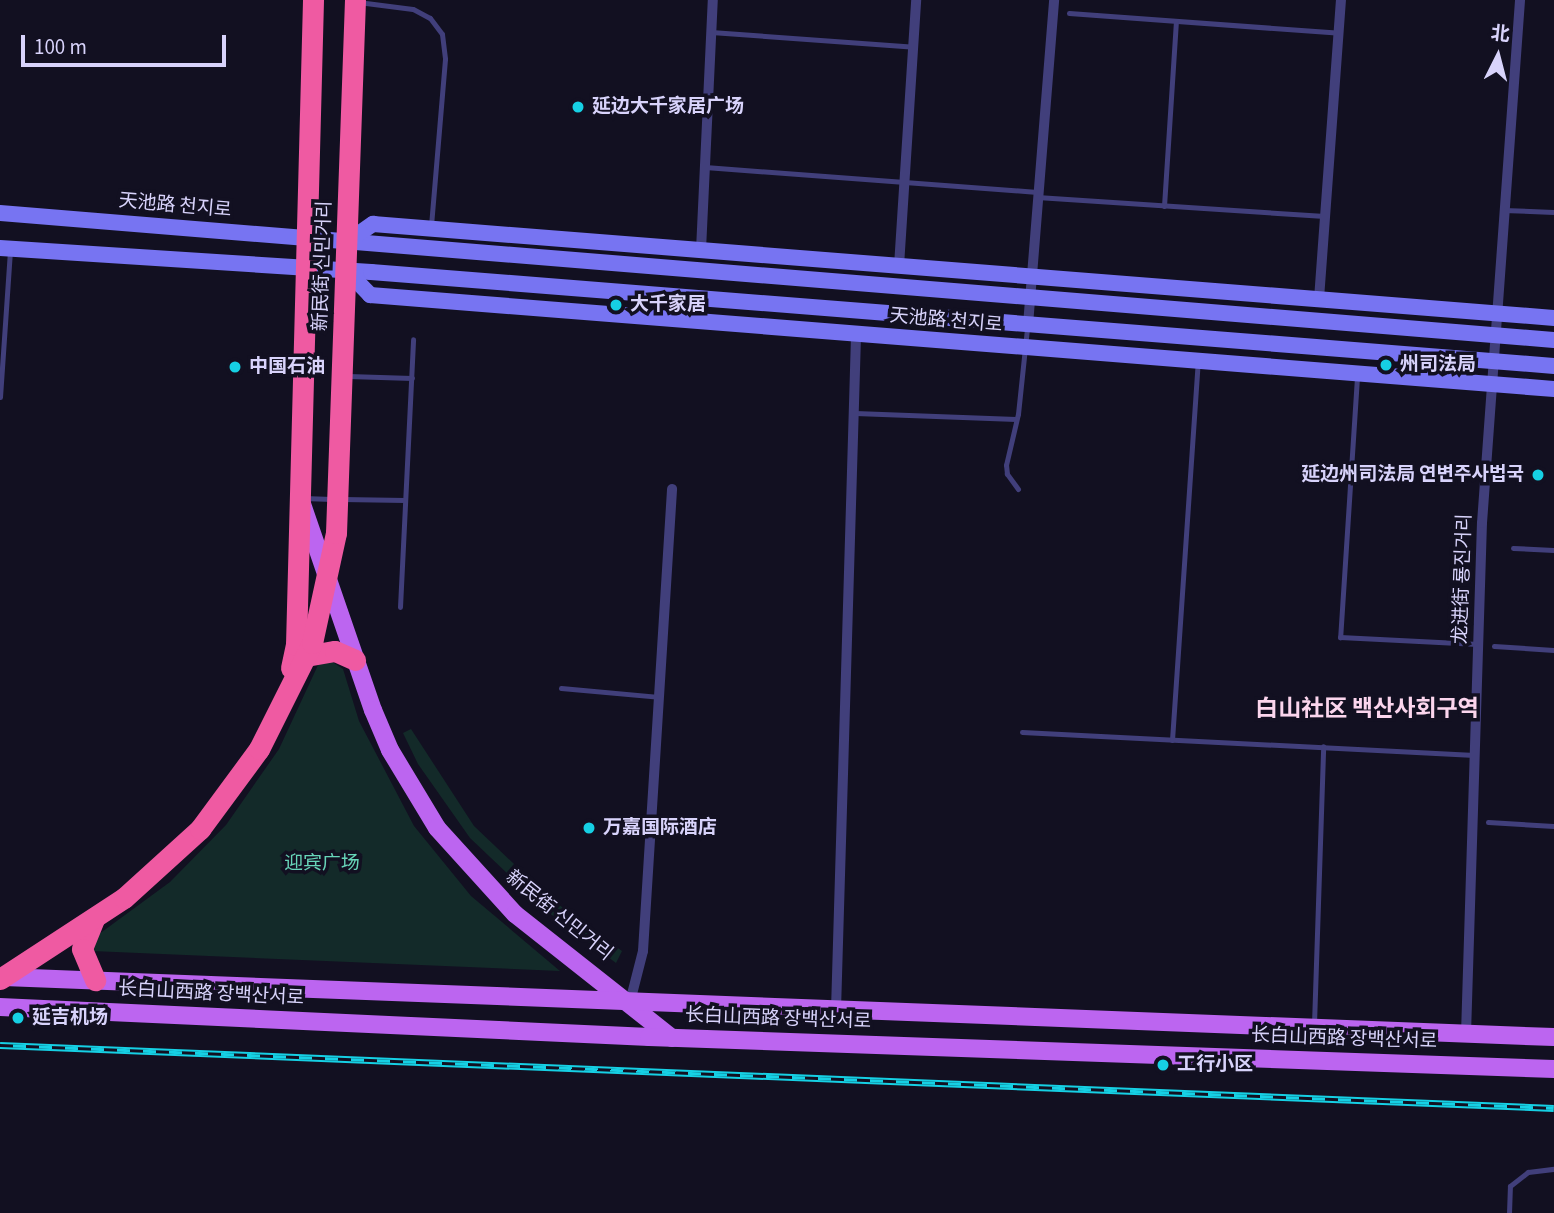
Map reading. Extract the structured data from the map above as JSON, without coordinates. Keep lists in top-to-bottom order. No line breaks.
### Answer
{"streets":{"highway":["新民街 신민거리"],"main road":["天池路 천지로","长白山西路 장백산서로"],"street":["龙进街 룡진거리"]},"crossings":[["天池路 천지로","新民街 신민거리"],["天池路 천지로","龙进街 룡진거리"],["新民街 신민거리","长白山西路 장백산서로"],["龙进街 룡진거리","长白山西路 장백산서로"]],"districts":["白山社区 백산사회구역"],"parks":["迎宾广场"],"places":["延边大千家居广场","大千家居","州司法局","中国石油","延边州司法局 연변주사법국","万嘉国际酒店","延吉机场","工行小区"],"scale_bar":"100 m","north":"top"}
